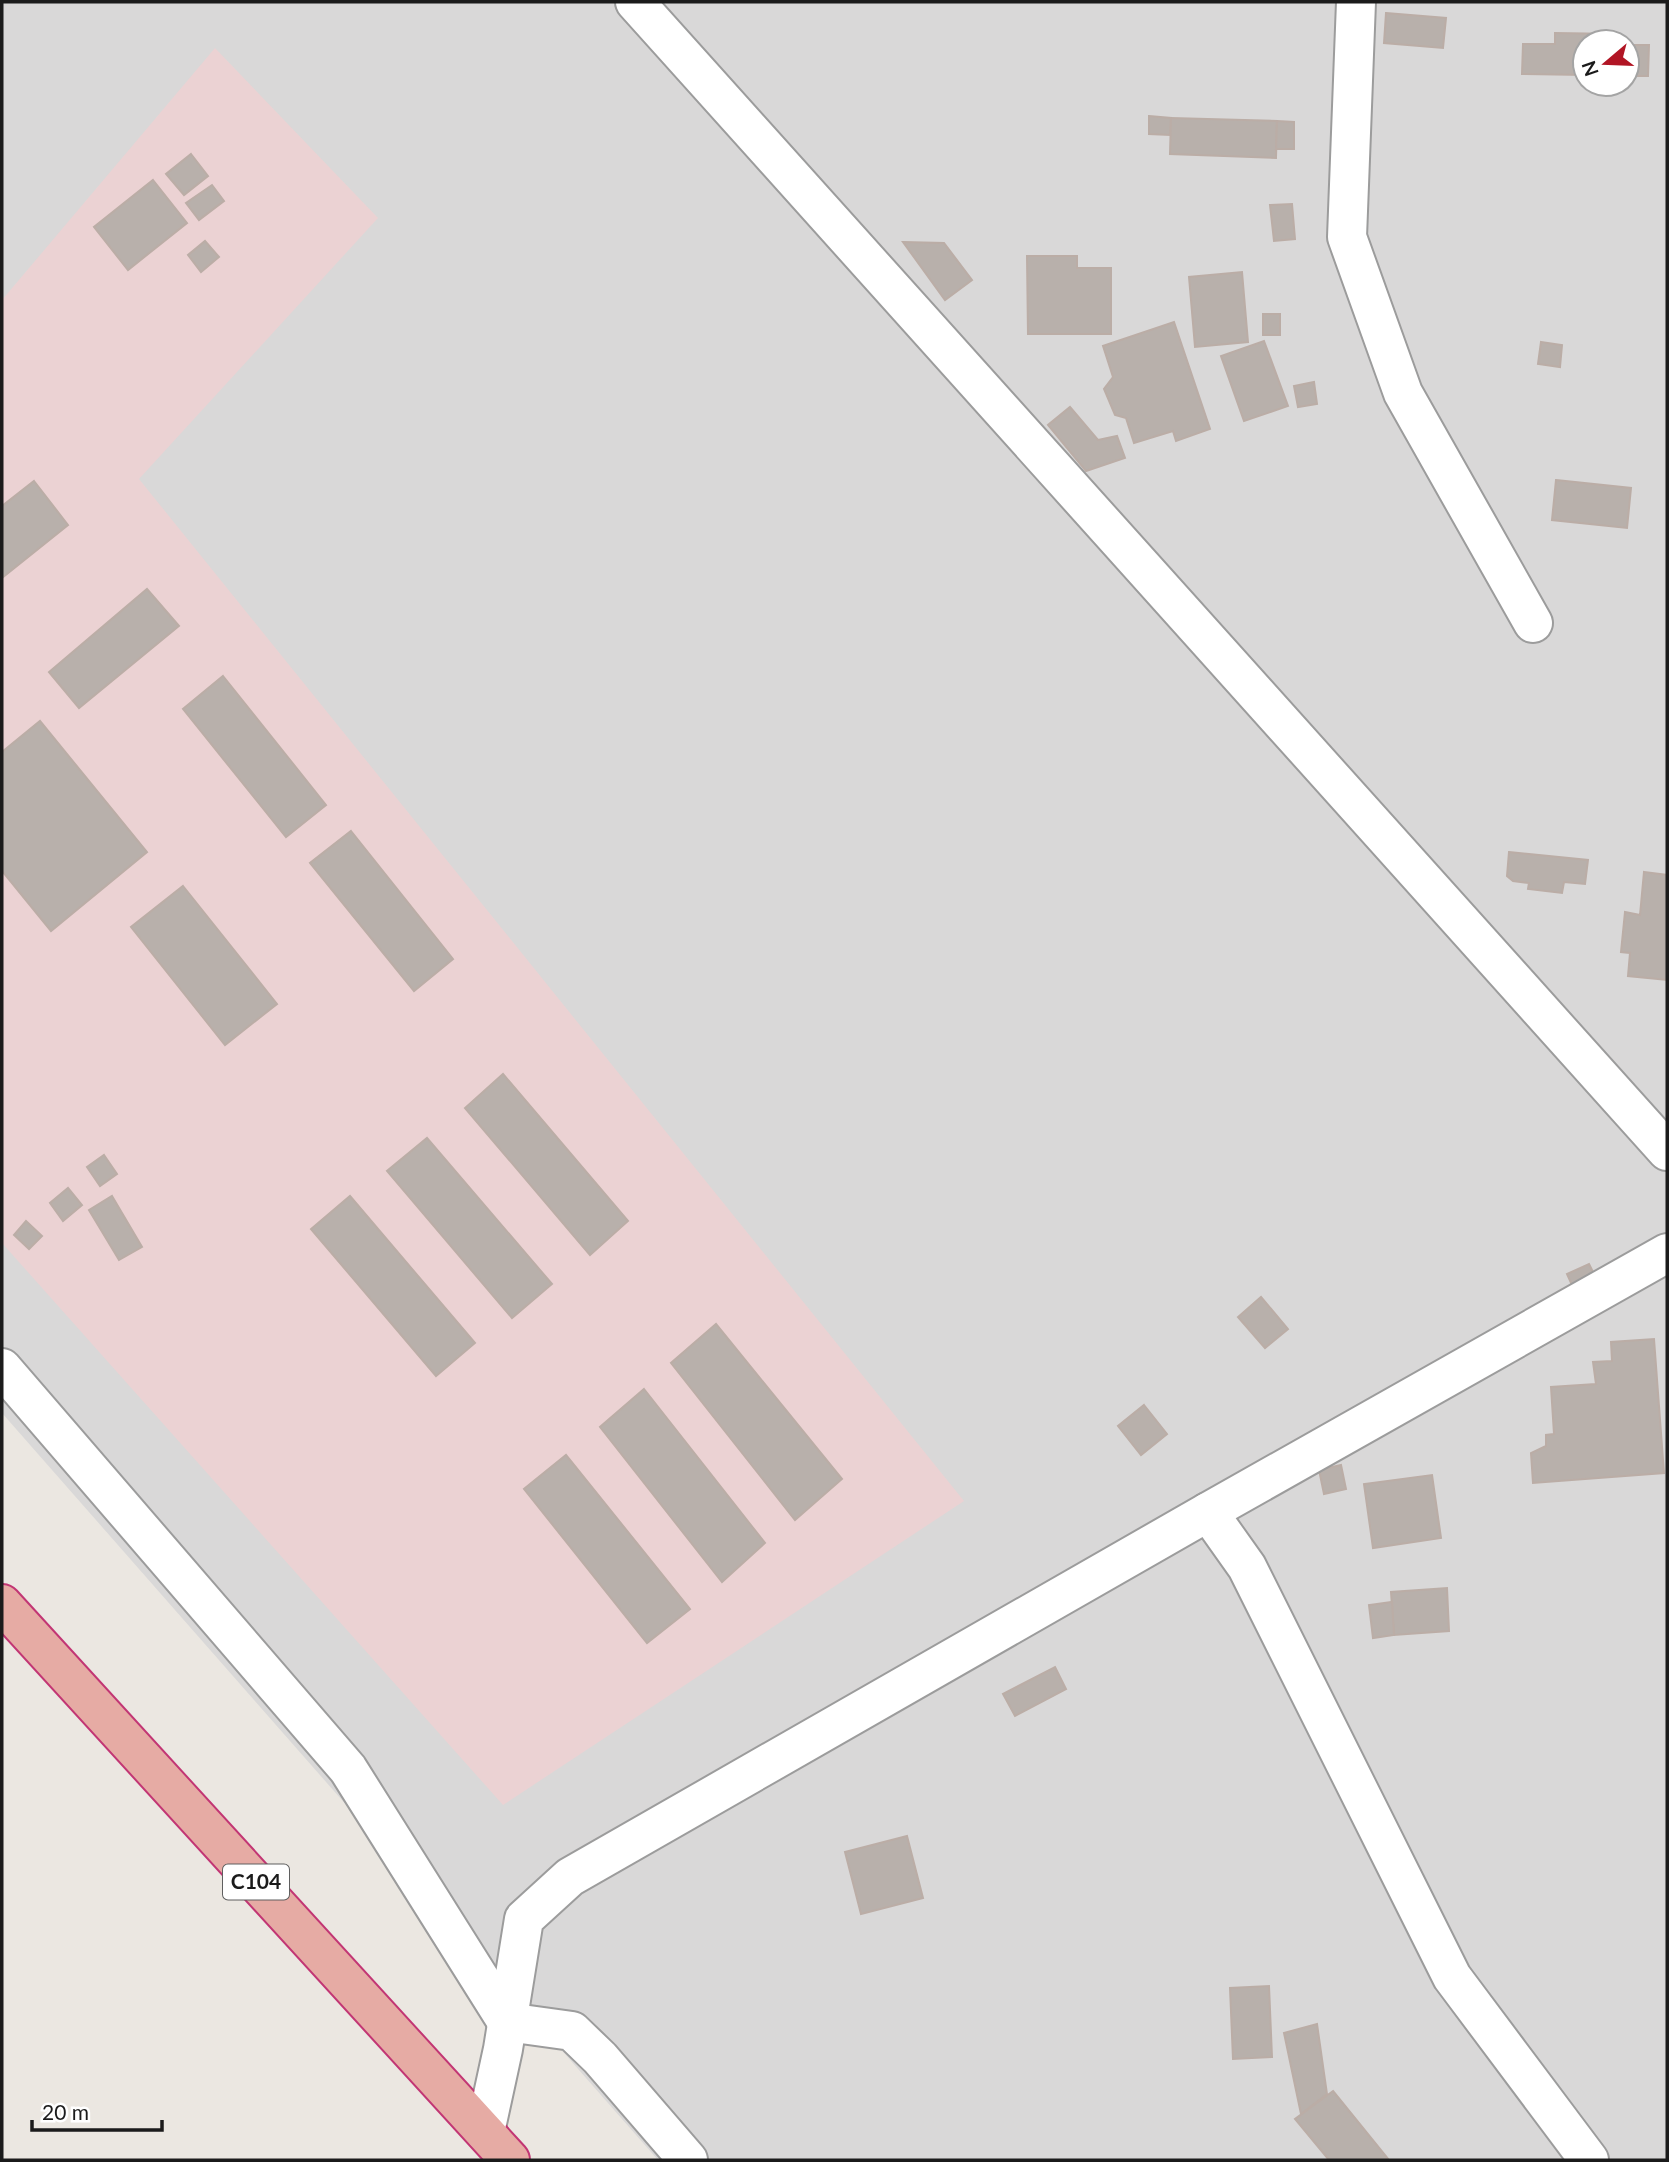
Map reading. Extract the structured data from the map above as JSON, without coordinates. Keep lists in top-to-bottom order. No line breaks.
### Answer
{"streets":{"highway":["C104"]},"scale_bar":"20 m","north":"left"}
